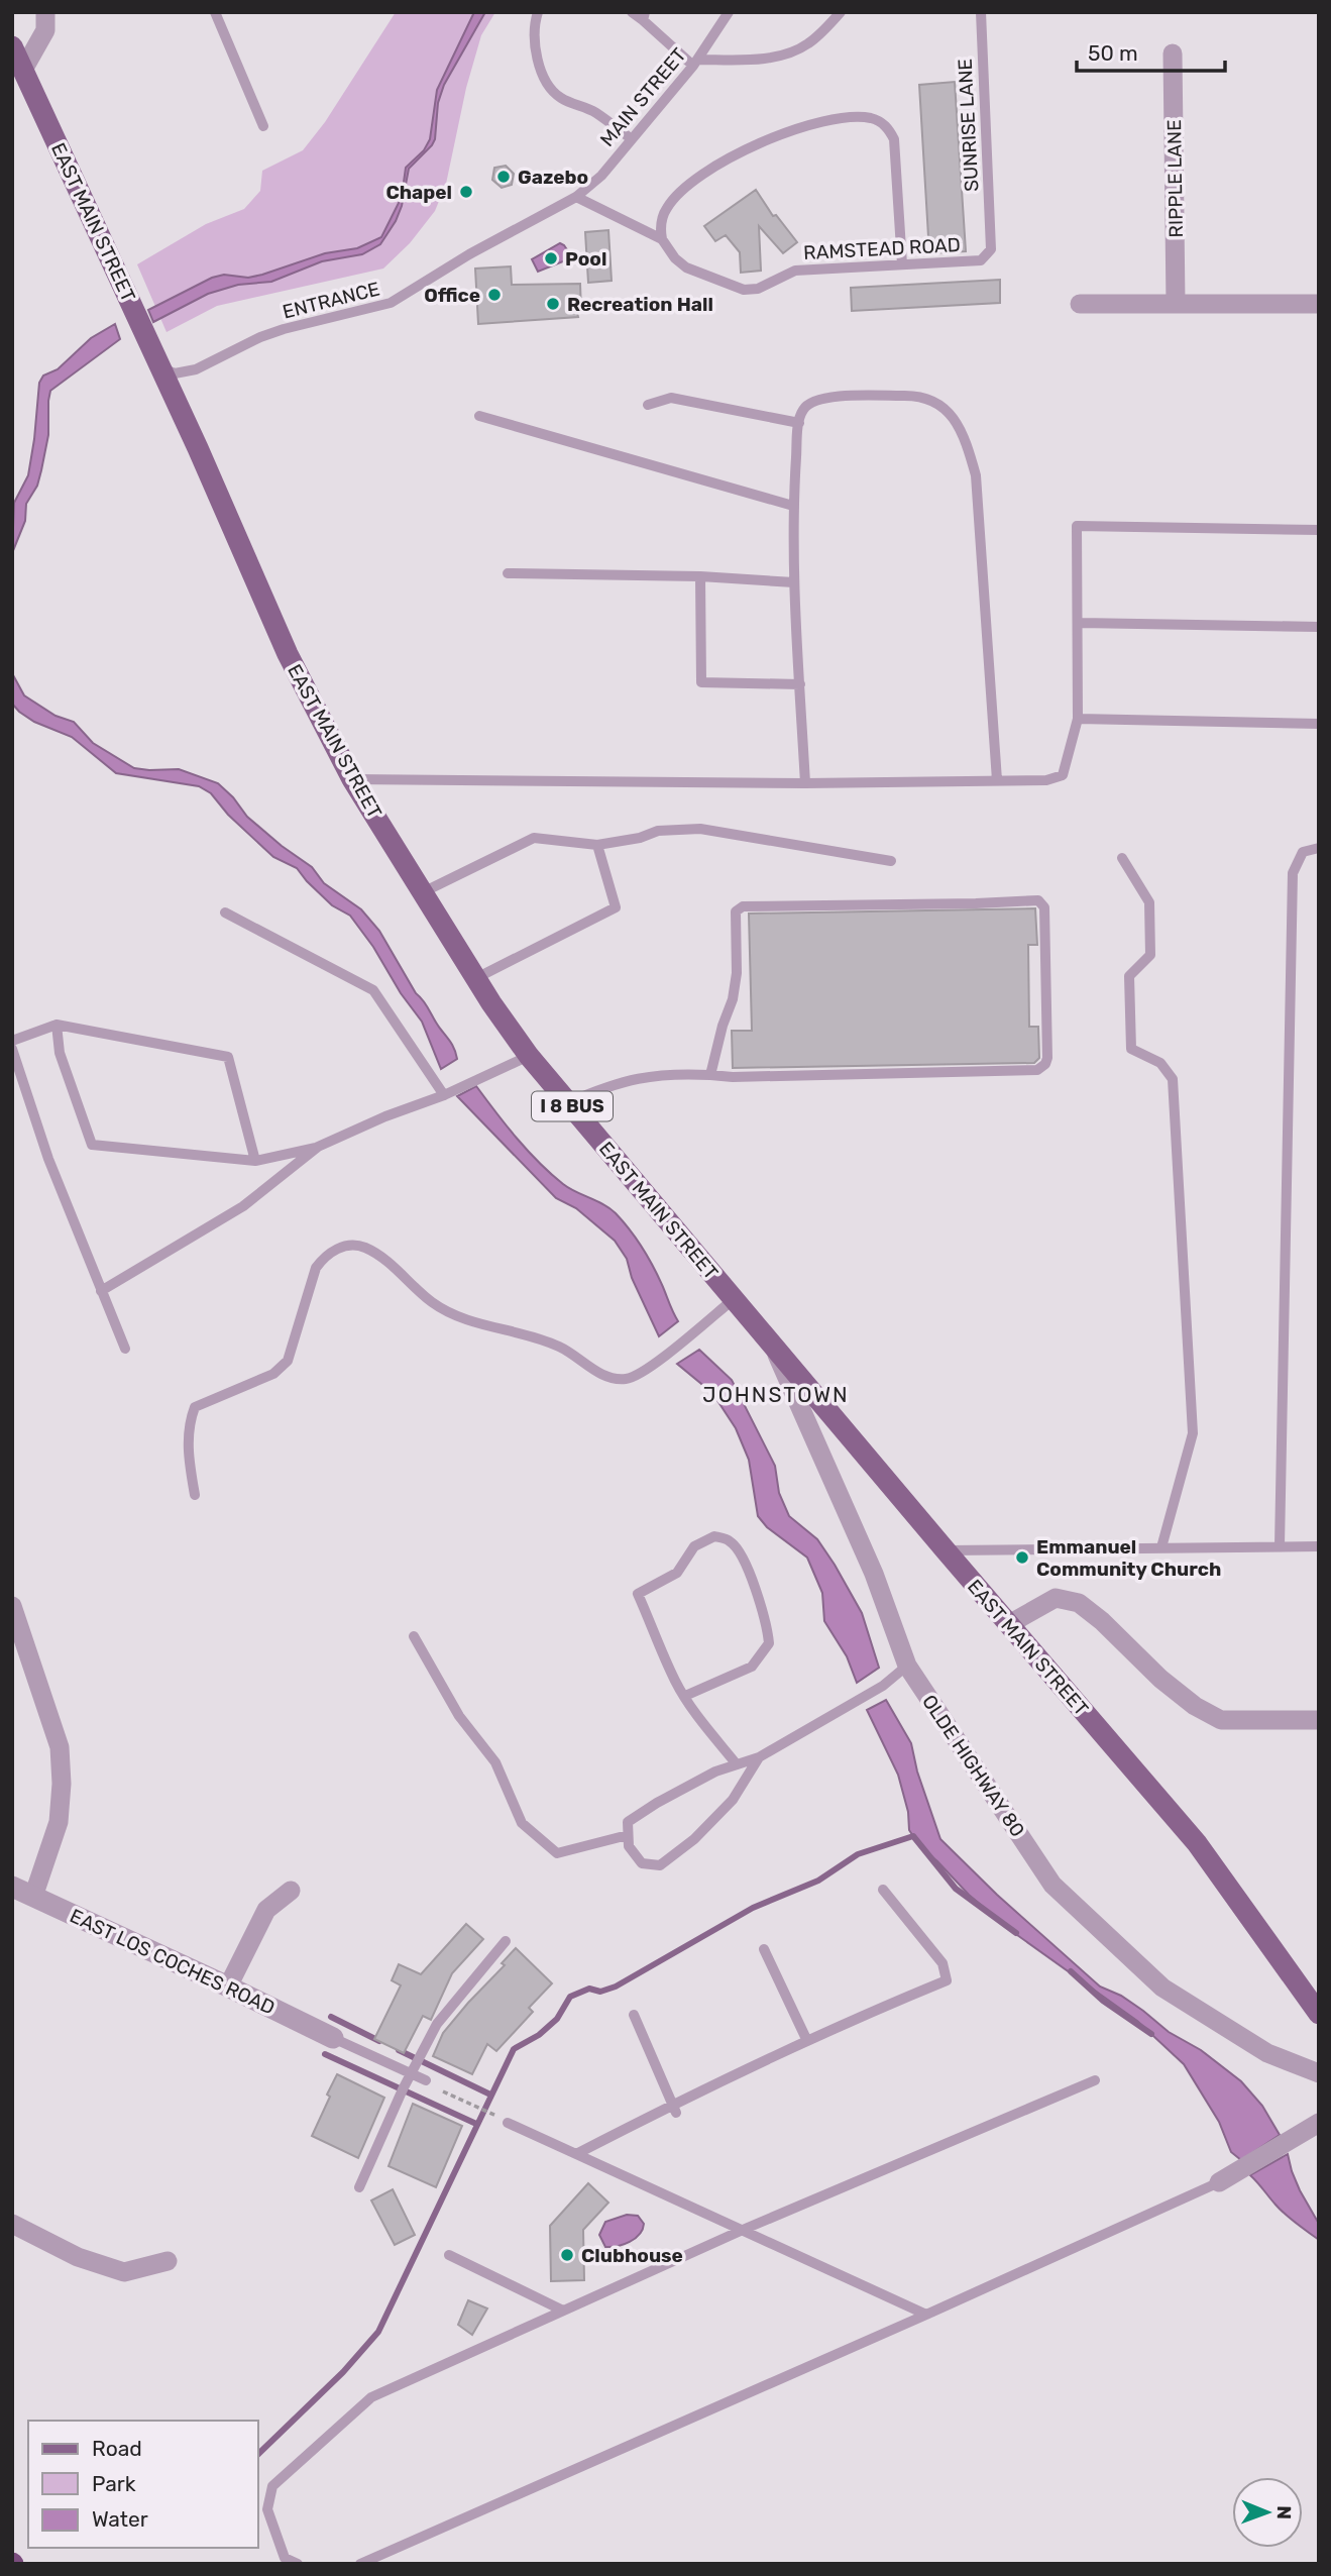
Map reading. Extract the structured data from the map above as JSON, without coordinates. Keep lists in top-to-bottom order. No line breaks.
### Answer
{"streets":{"main road":["EAST MAIN STREET","I 8 BUS"],"street":["RIPPLE LANE","OLDE HIGHWAY 80","EAST LOS COCHES ROAD"],"lane":["MAIN STREET","SUNRISE LANE","RAMSTEAD ROAD","ENTRANCE"]},"crossings":[["MAIN STREET","RAMSTEAD ROAD"],["MAIN STREET","ENTRANCE"],["SUNRISE LANE","RAMSTEAD ROAD"],["EAST MAIN STREET","OLDE HIGHWAY 80"],["RAMSTEAD ROAD","ENTRANCE"]],"districts":["JOHNSTOWN"],"places":["Gazebo","Chapel","Pool","Office","Recreation Hall","Emmanuel Community Church","Clubhouse"],"legend":["Road","Park","Water"],"scale_bar":"50 m","north":"right"}
